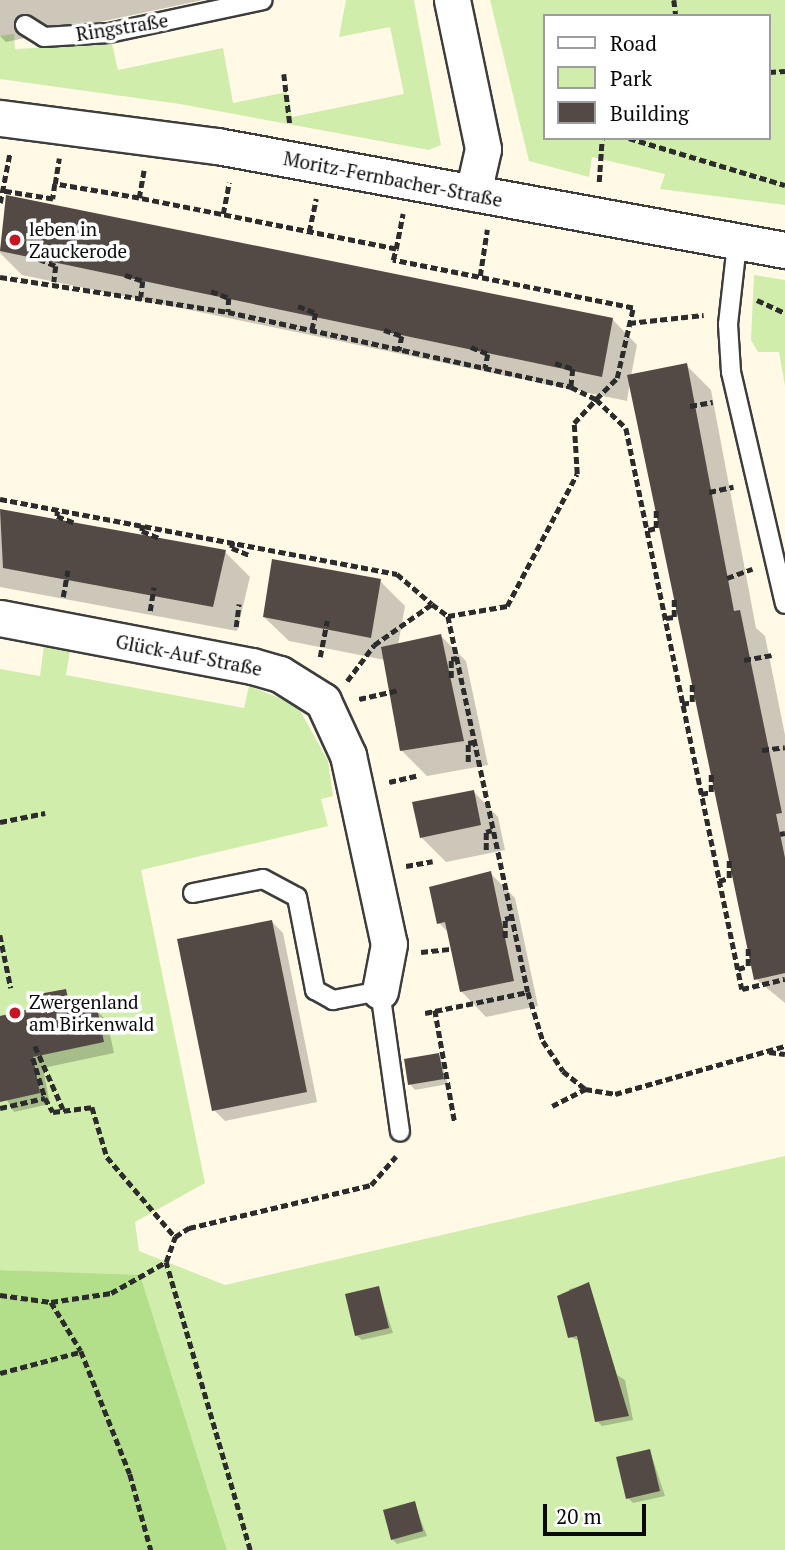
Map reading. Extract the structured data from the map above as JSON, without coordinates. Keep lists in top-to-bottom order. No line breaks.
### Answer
{"streets":{"street":["Moritz-Fernbacher-Straße","Glück-Auf-Straße"],"lane":["Ringstraße"]},"places":["leben in Zauckerode","Zwergenland am Birkenwald"],"legend":["Road","Park","Building"],"scale_bar":"20 m"}
